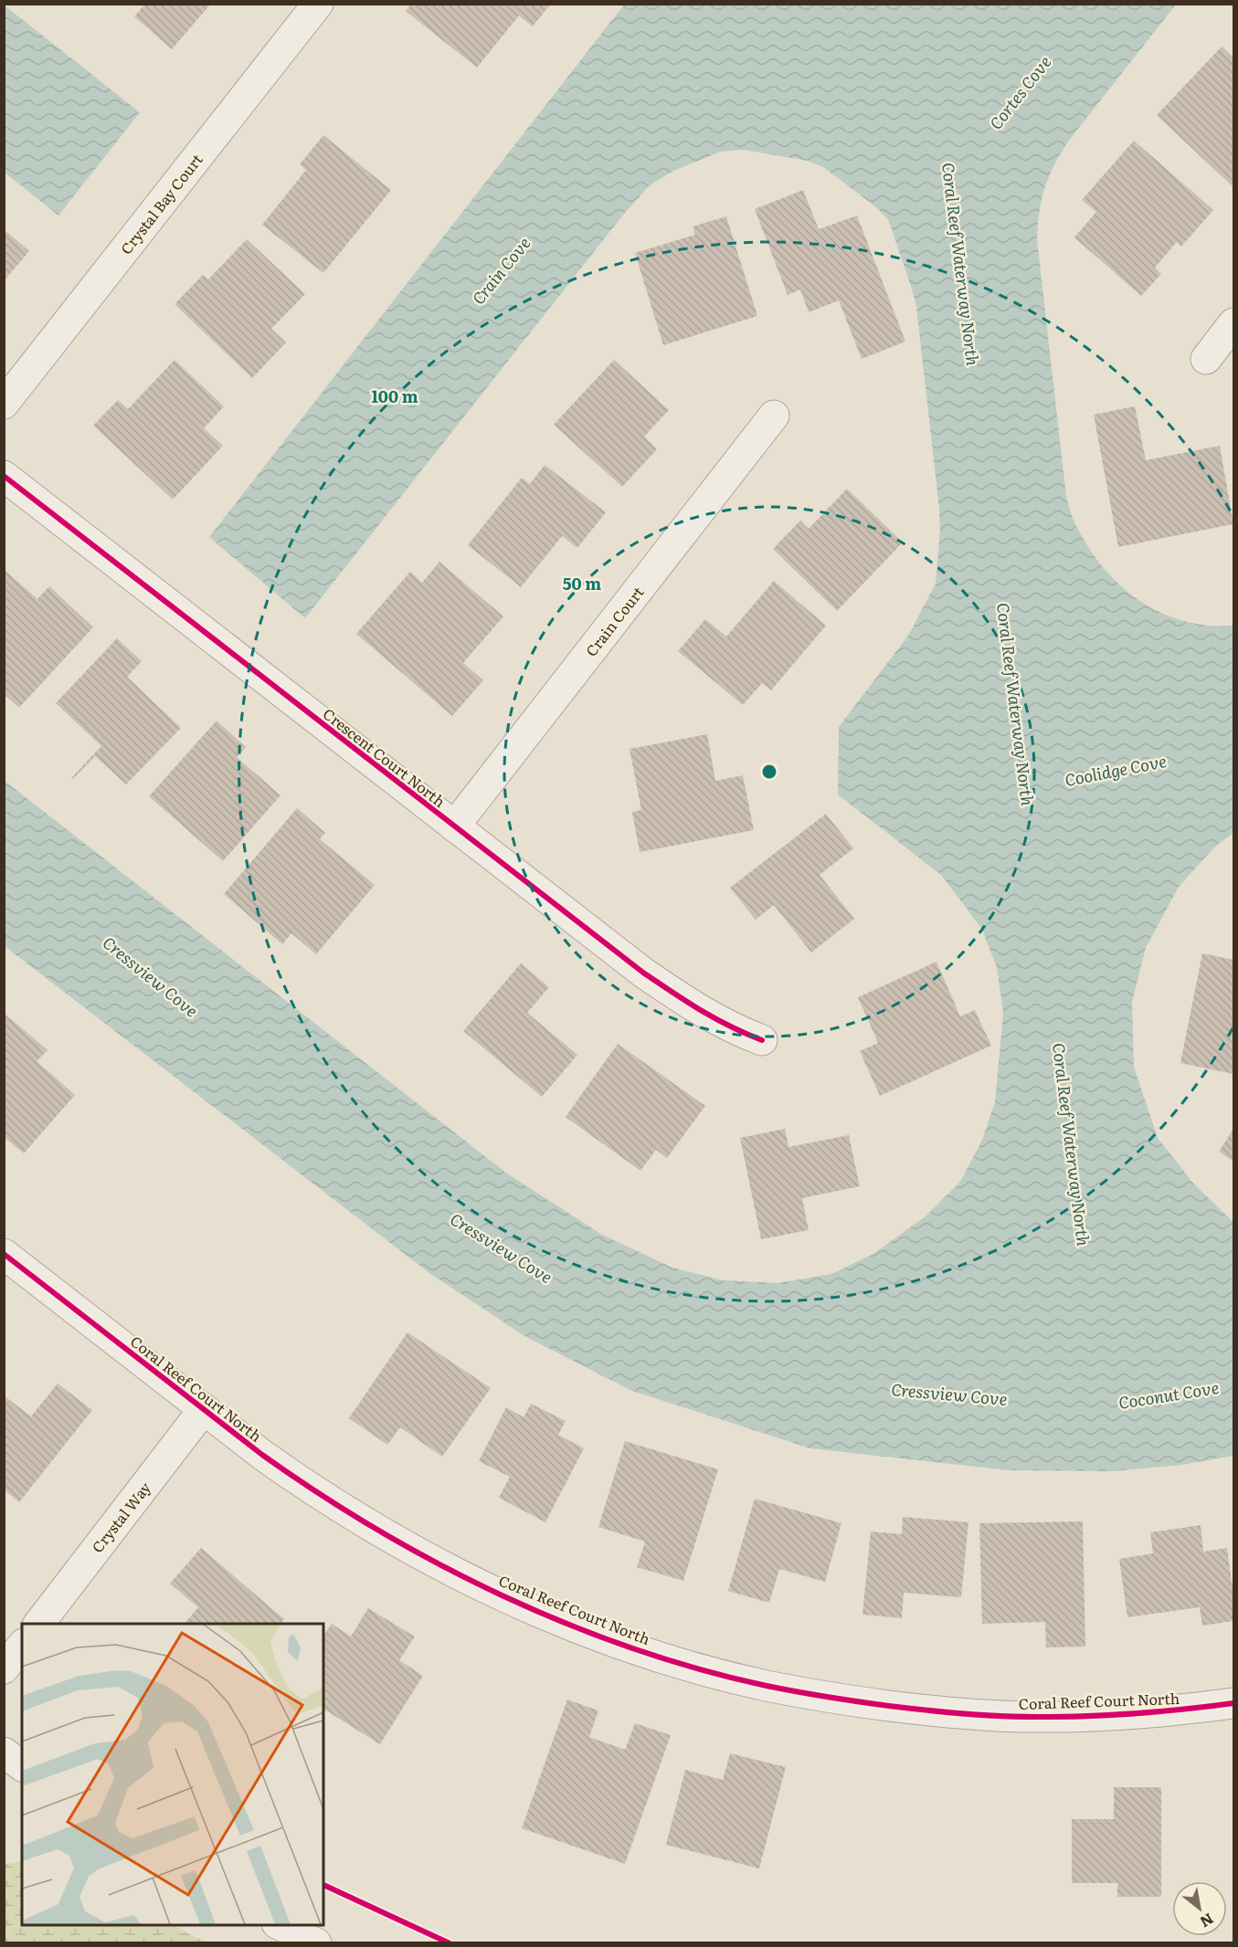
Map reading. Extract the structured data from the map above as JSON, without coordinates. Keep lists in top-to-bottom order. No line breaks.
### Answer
{"streets":{"street":["Crystal Bay Court","Crain Court","Crescent Court North","Coral Reef Court North","Crystal Way"]},"crossings":[["Crain Court","Crescent Court North"],["Coral Reef Court North","Crystal Way"]],"water":["Cortes Cove","Coral Reef Waterway North","Crain Cove","Coolidge Cove","Cressview Cove","Coconut Cove"],"north":"bottom right","rings":["100 m","50 m"]}
